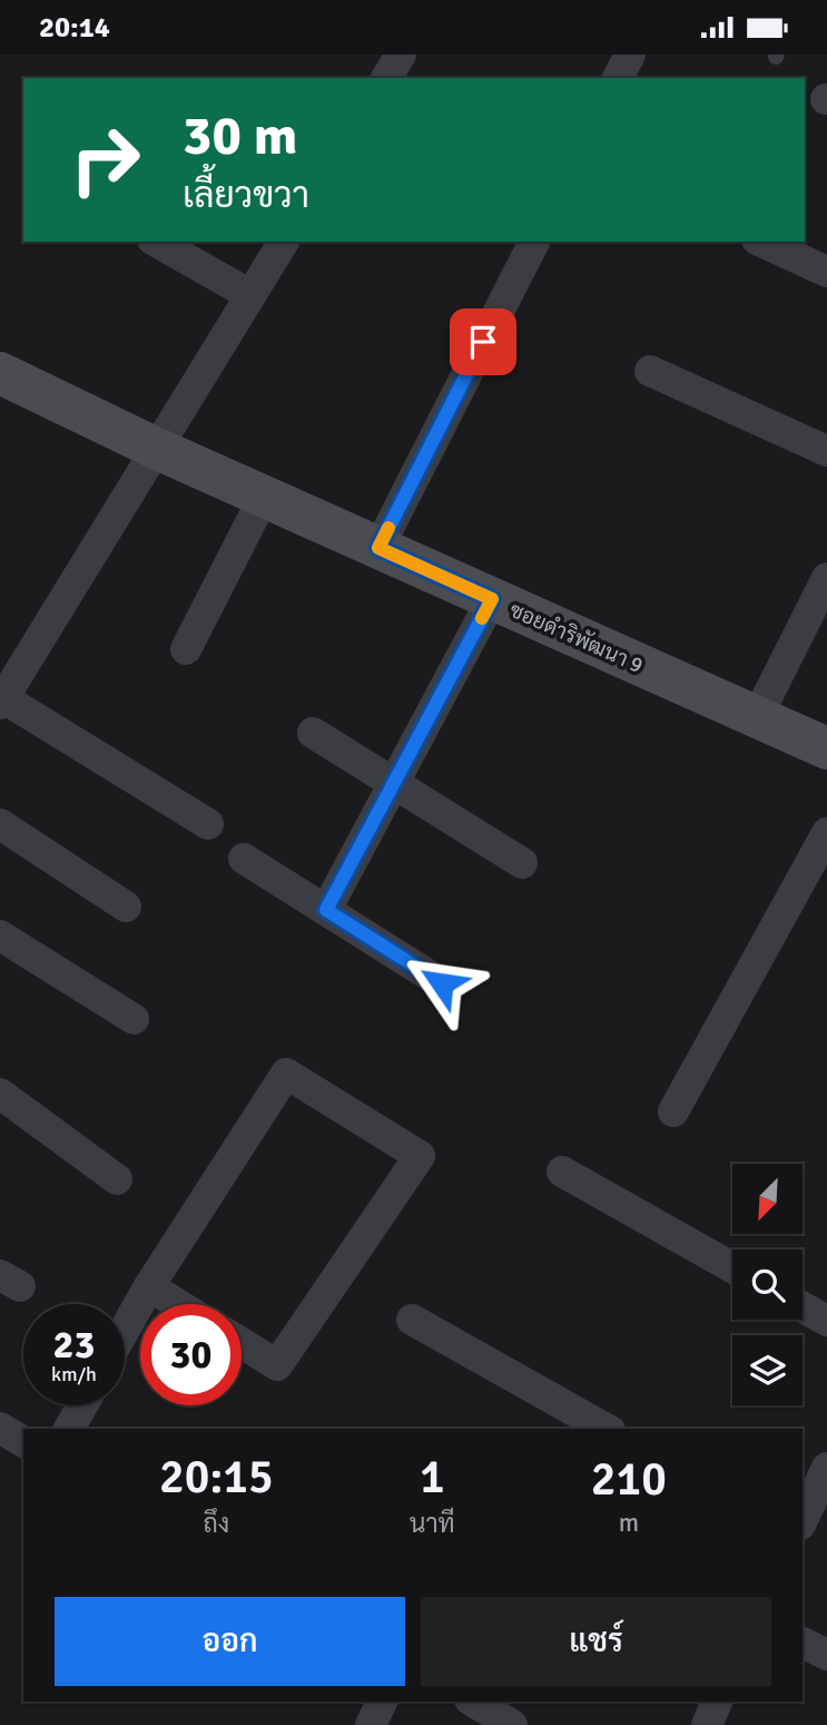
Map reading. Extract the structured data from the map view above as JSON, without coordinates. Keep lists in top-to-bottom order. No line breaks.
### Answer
{"streets":{"street":["ซอยดำริพัฒนา 9"]},"north":"bottom left","page":{"status":"20:14","turn":["30 m","เลี้ยวขวา"],"speed":"23 km/h","limit":"30","eta":["20:15","ถึง","1","นาที","210","m"],"buttons":["ออก","แชร์"]}}
